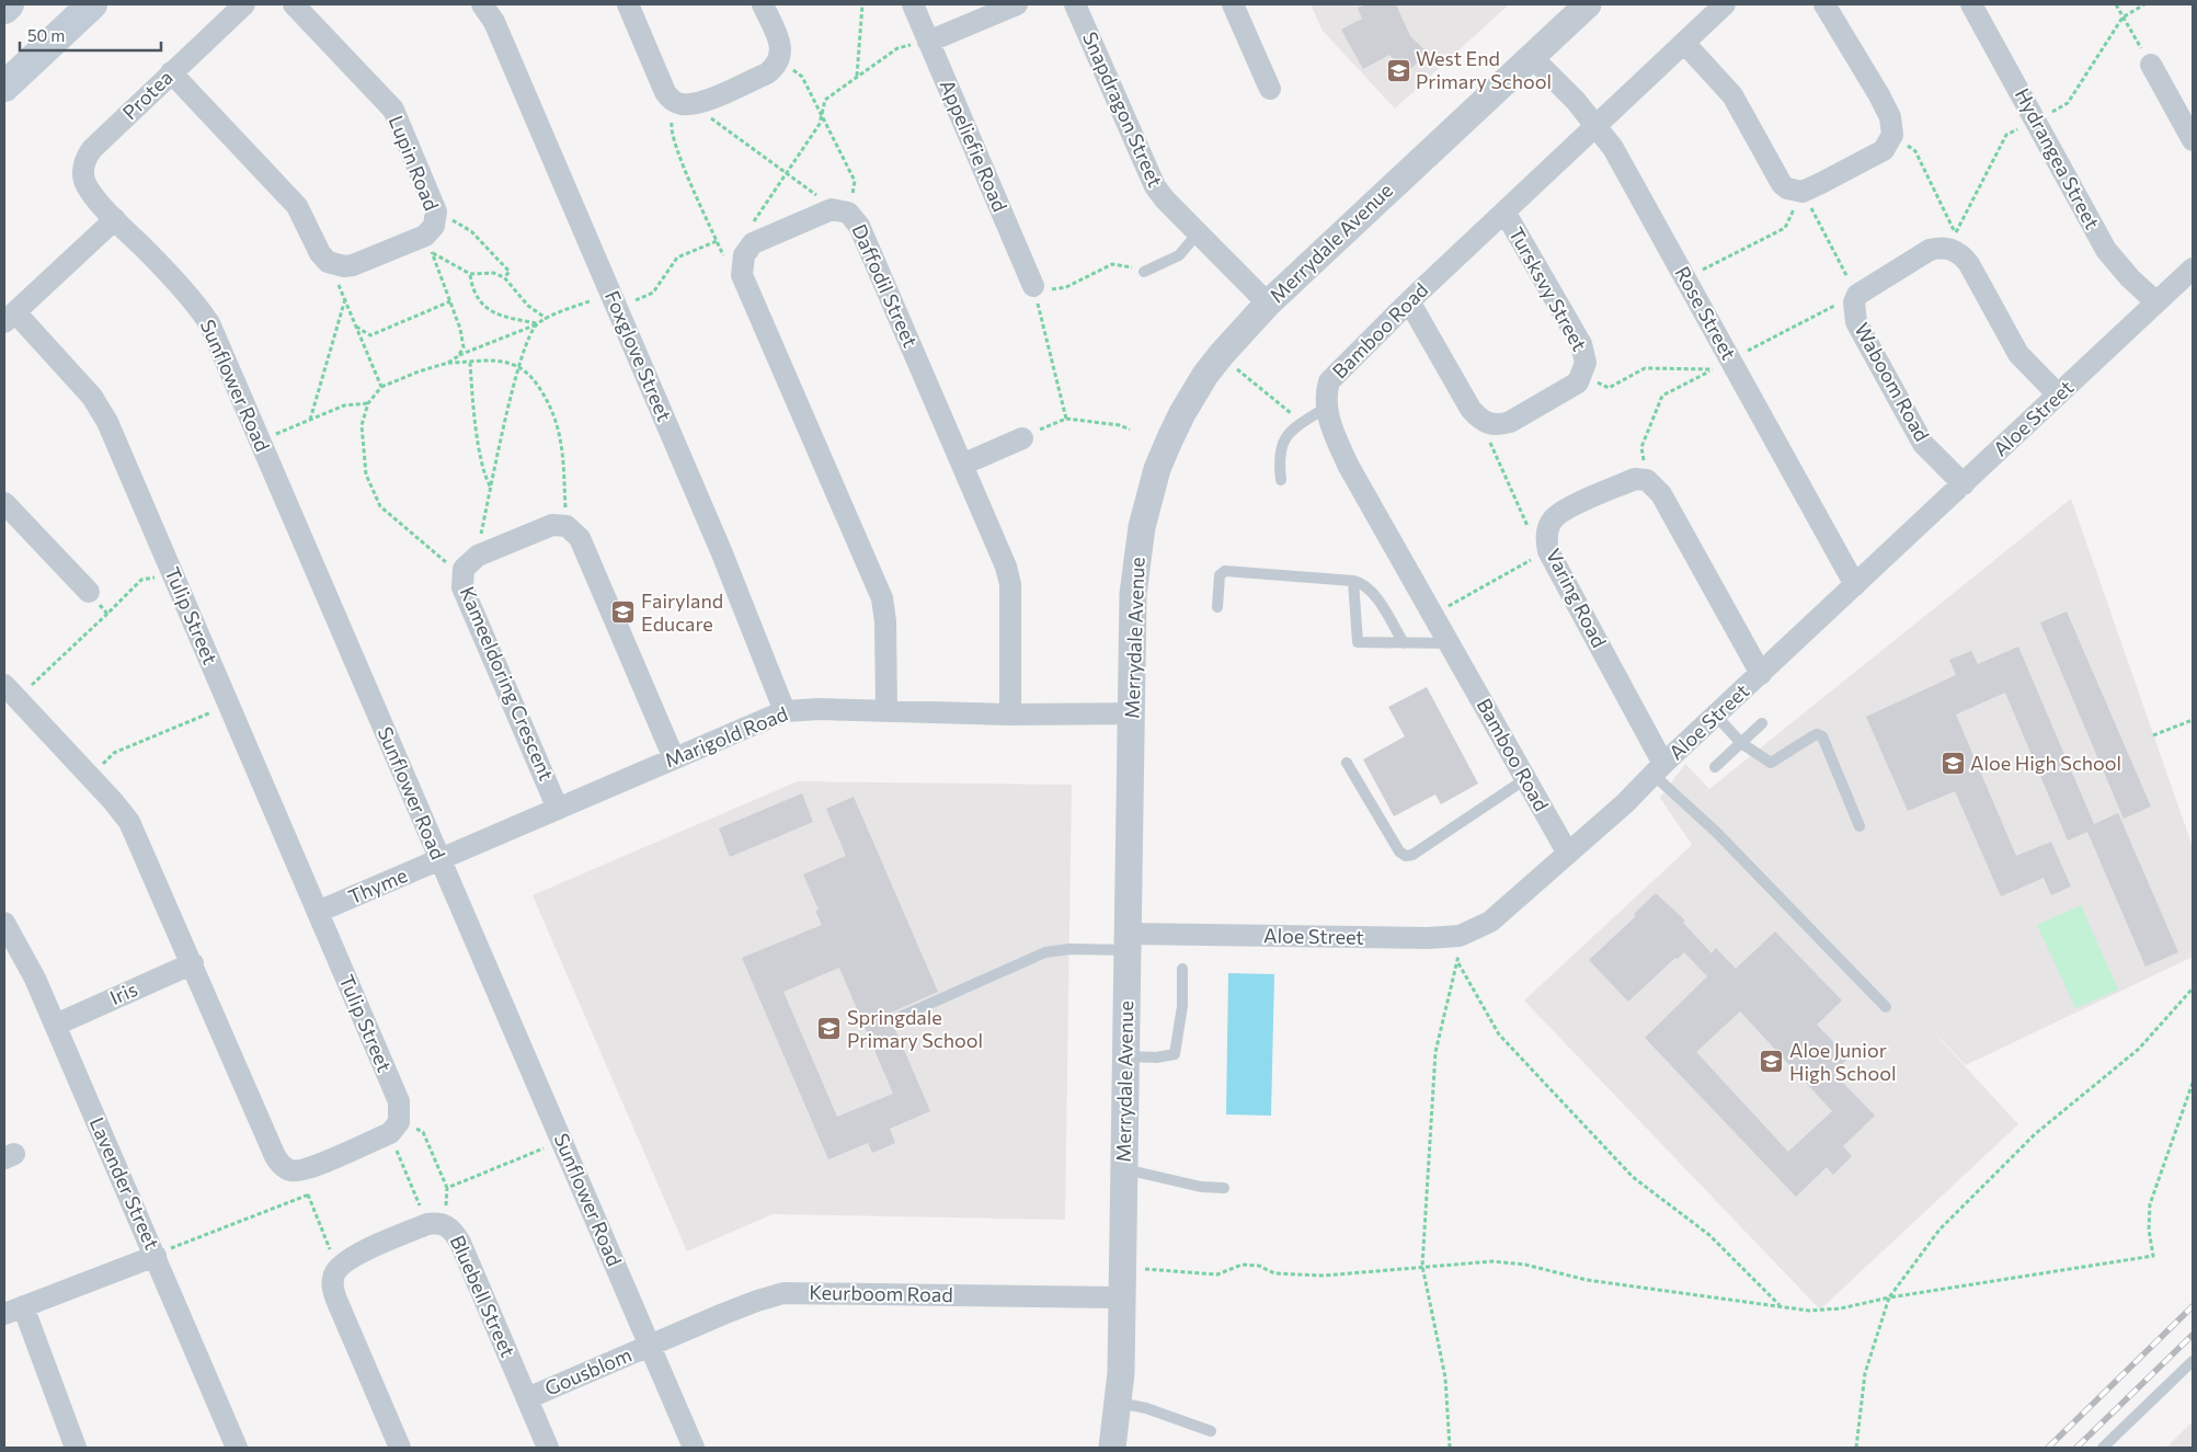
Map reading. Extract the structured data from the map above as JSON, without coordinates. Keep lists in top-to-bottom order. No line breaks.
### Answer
{"streets":{"street":["Protea","Snapdragon Street","Appeliefie Road","Hydrangea Street","Lupin Road","Merrydale Avenue","Daffodil Street","Tursksvy Street","Rose Street","Bamboo Road","Foxglove Street","Waboom Road","Sunflower Road","Aloe Street","Varing Road","Tulip Street","Kameeldoring Crescent","Marigold Road","Thyme","Iris","Lavender Street","Keurboom Road","Bluebell Street","Gousblom"]},"crossings":[["Protea","Sunflower Road"],["Snapdragon Street","Merrydale Avenue"],["Hydrangea Street","Aloe Street"],["Merrydale Avenue","Rose Street"],["Merrydale Avenue","Aloe Street"],["Merrydale Avenue","Marigold Road"],["Merrydale Avenue","Keurboom Road"],["Daffodil Street","Marigold Road"],["Tursksvy Street","Bamboo Road"],["Rose Street","Bamboo Road"],["Rose Street","Aloe Street"],["Bamboo Road","Aloe Street"],["Foxglove Street","Marigold Road"],["Waboom Road","Aloe Street"],["Sunflower Road","Marigold Road"],["Sunflower Road","Thyme"],["Sunflower Road","Keurboom Road"],["Sunflower Road","Gousblom"],["Aloe Street","Varing Road"],["Tulip Street","Thyme"],["Kameeldoring Crescent","Marigold Road"],["Marigold Road","Thyme"],["Iris","Lavender Street"],["Keurboom Road","Gousblom"],["Bluebell Street","Gousblom"]],"places":{"school or university":["West End Primary School","Fairyland Educare","Aloe High School","Springdale Primary School","Aloe Junior High School"]},"scale_bar":"50 m"}
